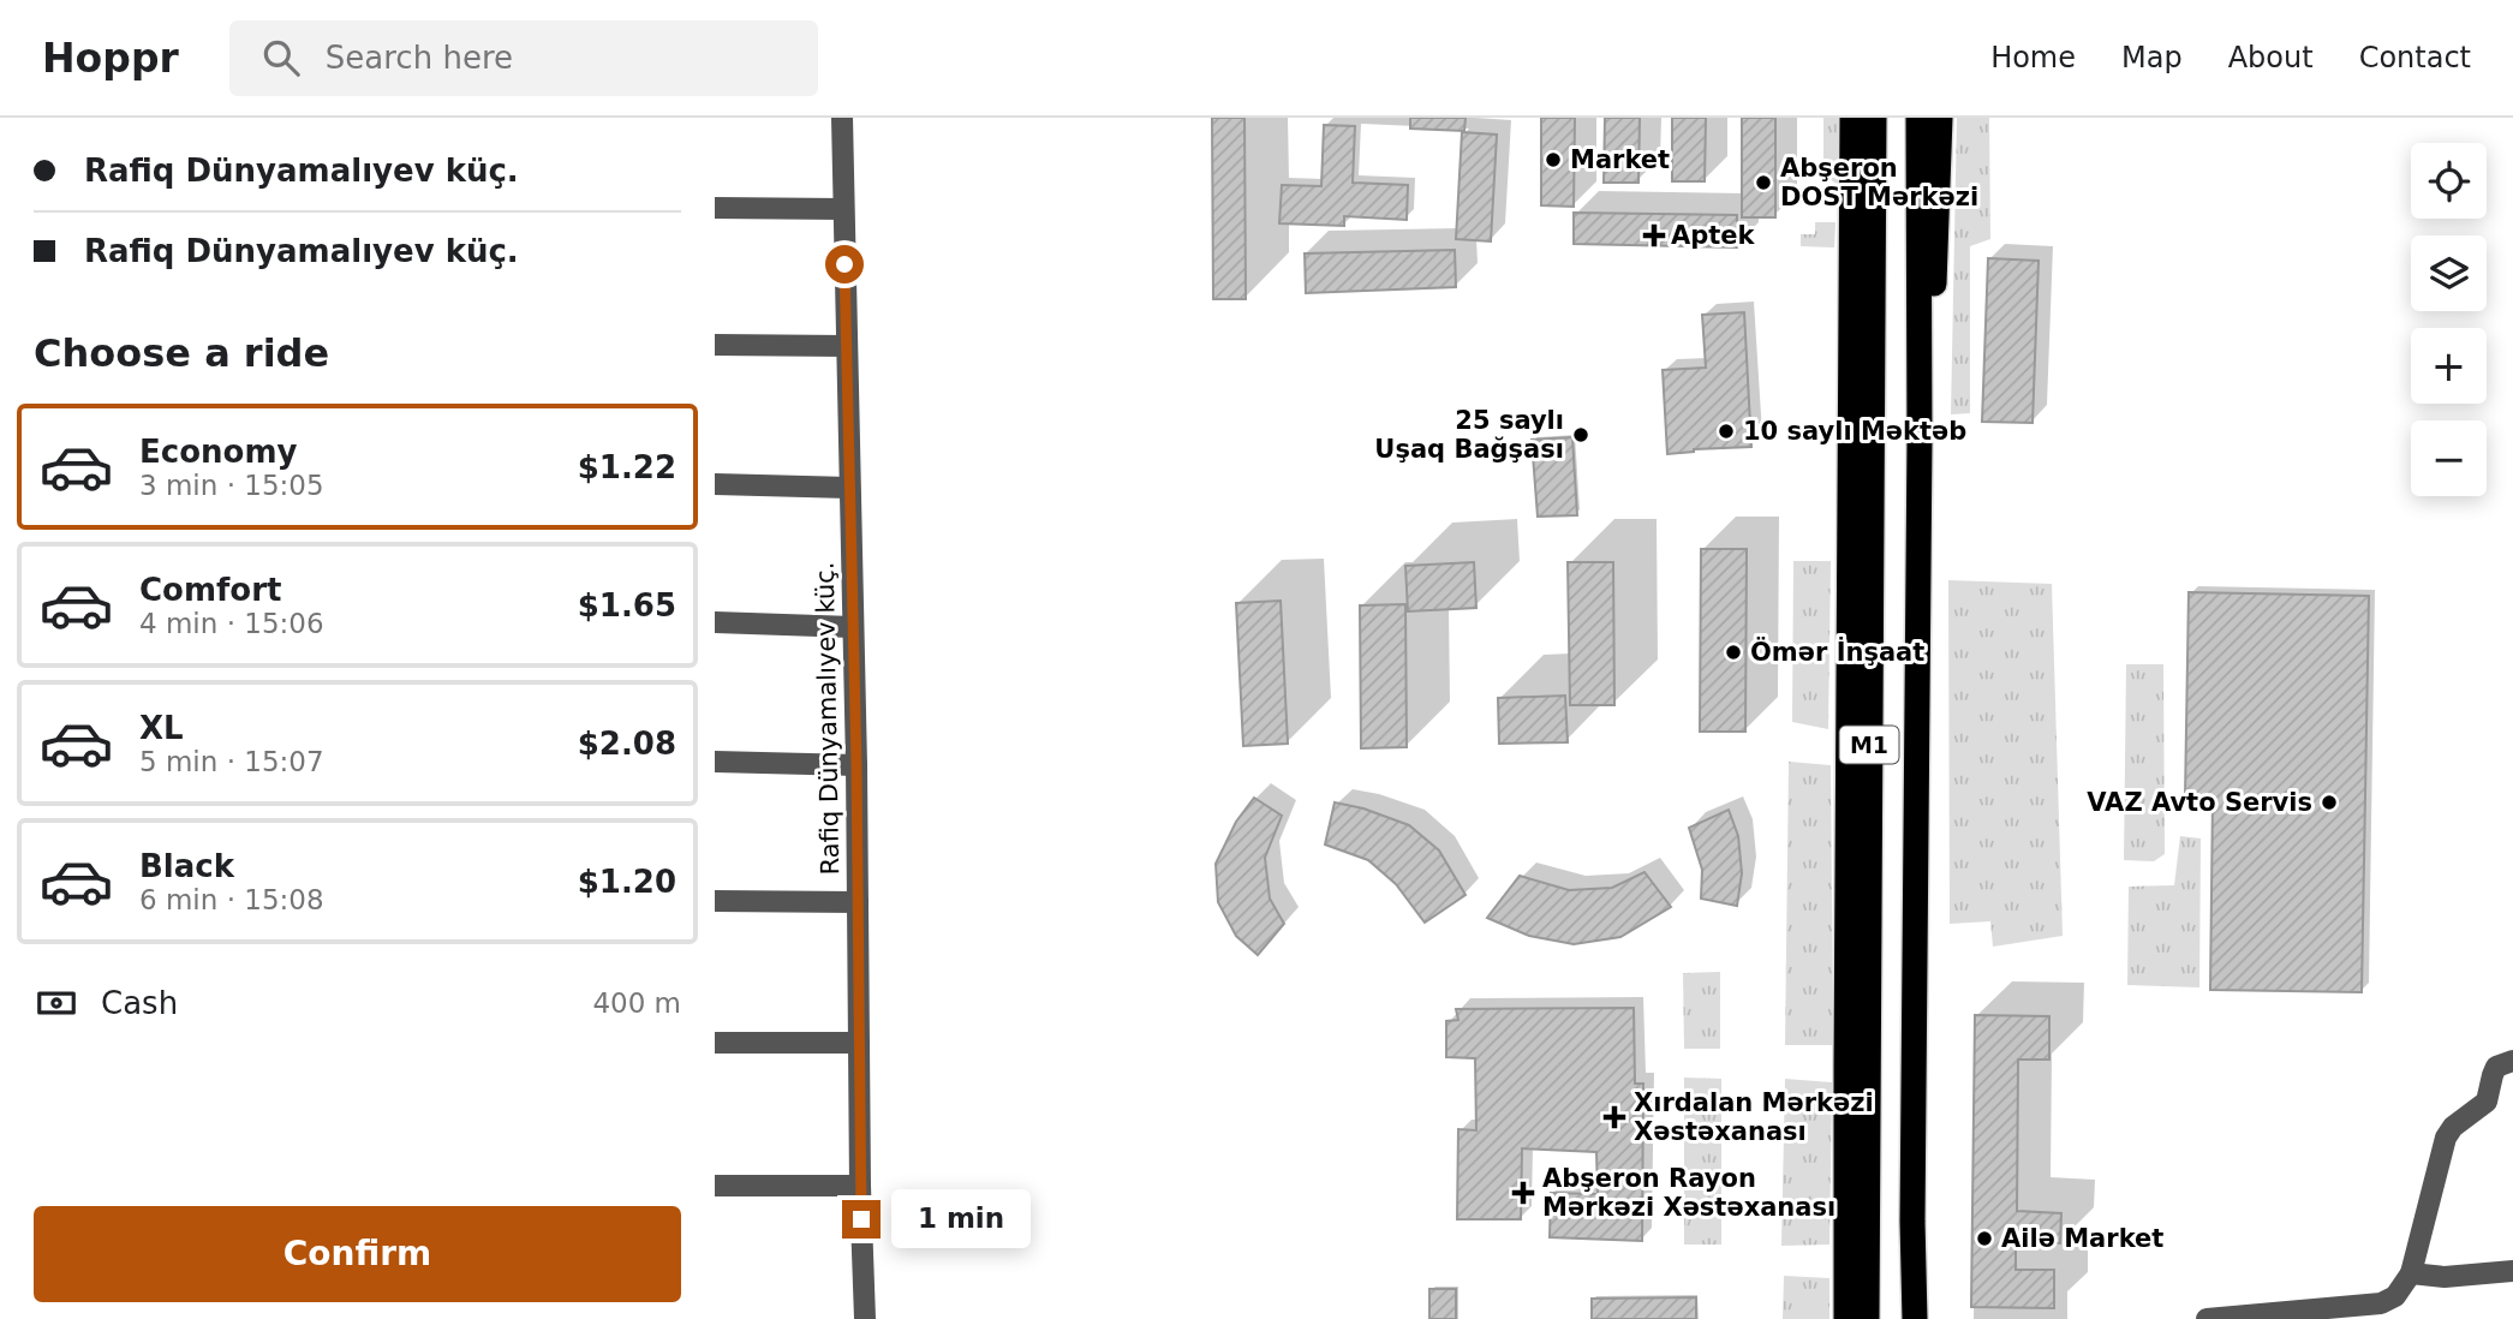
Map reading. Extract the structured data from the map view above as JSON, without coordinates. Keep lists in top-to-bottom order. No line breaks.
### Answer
{"streets":{"highway":["M1"],"street":["Rafiq Dünyamalıyev küç."]},"places":{"other":["Market","Abşeron DOST Mərkəzi","10 saylı Məktəb","25 saylı Uşaq Bağşası","Ömər İnşaat","VAZ Avto Servis","Ailə Market"],"health":["Aptek","Xırdalan Mərkəzi Xəstəxanası","Abşeron Rayon Mərkəzi Xəstəxanası"]},"page":{"header":"Hoppr","search":"Search here","nav":["Home","Map","About","Contact"],"banner":["Rafiq Dünyamalıyev küç.","Rafiq Dünyamalıyev küç."],"map_buttons":["+","−"],"heading":"Choose a ride","list":[{"name":"Economy","note":"3 min · 15:05","value":"$1.22"},{"name":"Comfort","note":"4 min · 15:06","value":"$1.65"},{"name":"XL","note":"5 min · 15:07","value":"$2.08"},{"name":"Black","note":"6 min · 15:08","value":"$1.20"}],"pay":["Cash","400 m"],"buttons":"Confirm","bubble":"1 min"}}
